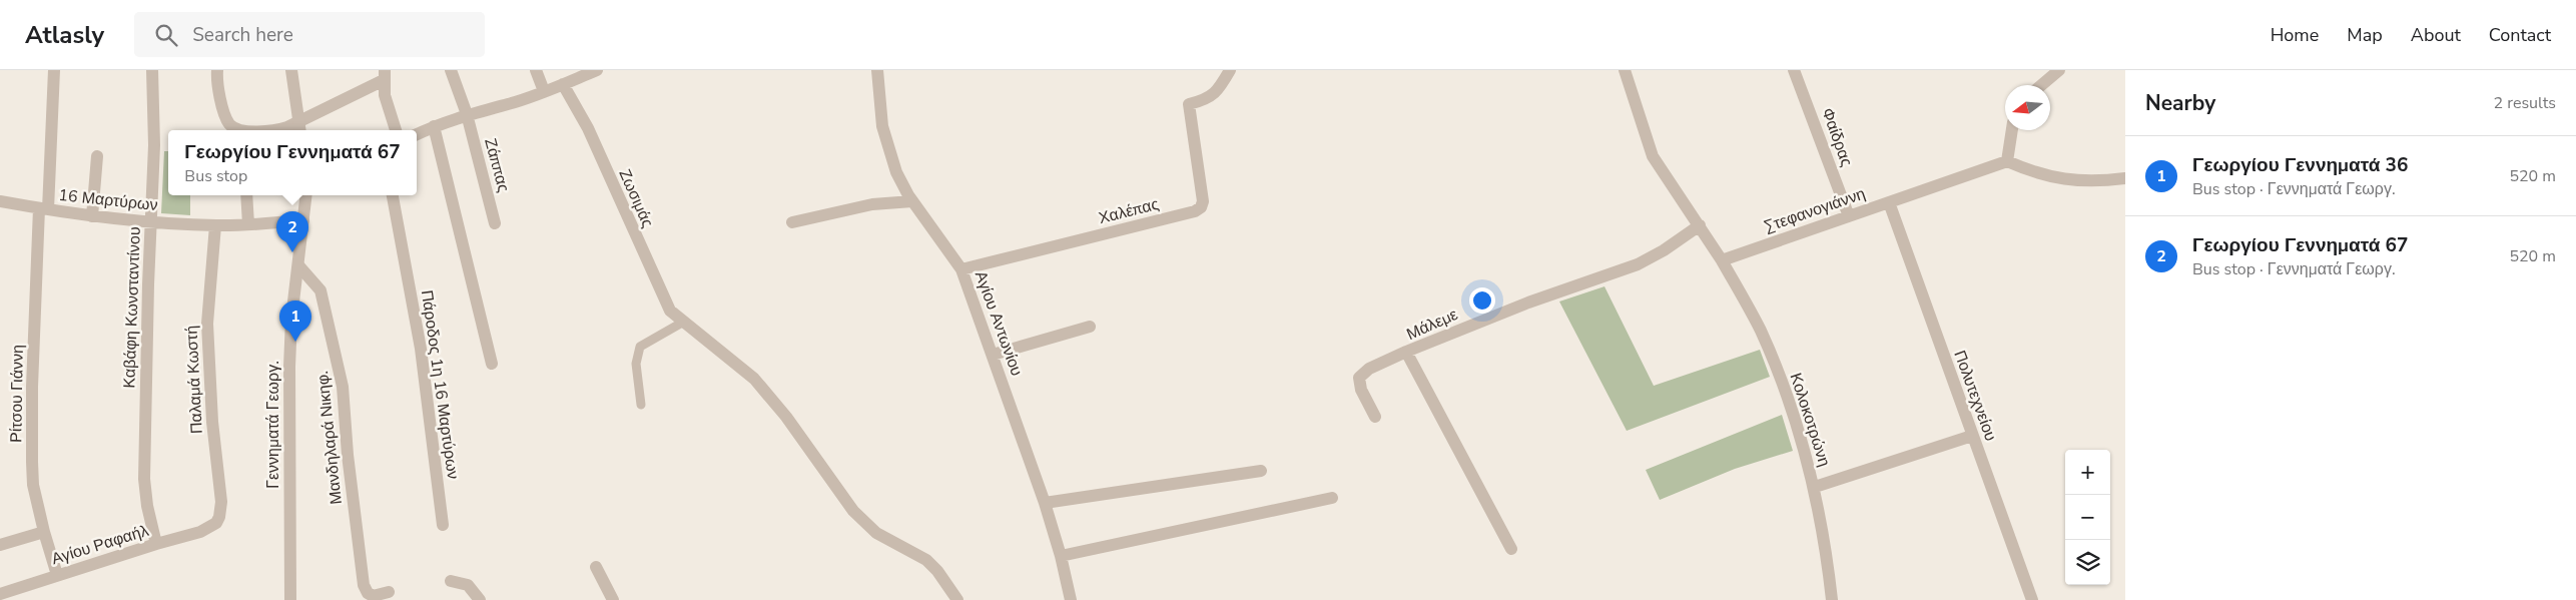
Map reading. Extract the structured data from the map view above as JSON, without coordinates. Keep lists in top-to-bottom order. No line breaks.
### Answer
{"streets":{"street":["Φαίδρας","Ζάππας","Ζωσιμάς","16 Μαρτύρων","Στεφανογιάννη","Χαλέπας","Καβάφη Κωνσταντίνου","Αγίου Αντωνίου","Μάλεμε","Παλαμά Κωστή","Πάροδος 1η 16 Μαρτύρων","Ρίτσου Γιάννη","Πολυτεχνείου","Κολοκοτρώνη","Γεννηματά Γεωργ.","Μανδηλαρά Νικηφ.","Αγίου Ραφαήλ"]},"crossings":[["Φαίδρας","Στεφανογιάννη"],["16 Μαρτύρων","Καβάφη Κωνσταντίνου"],["16 Μαρτύρων","Παλαμά Κωστή"],["16 Μαρτύρων","Ρίτσου Γιάννη"],["16 Μαρτύρων","Γεννηματά Γεωργ."],["Στεφανογιάννη","Πολυτεχνείου"],["Στεφανογιάννη","Κολοκοτρώνη"],["Χαλέπας","Αγίου Αντωνίου"],["Καβάφη Κωνσταντίνου","Αγίου Ραφαήλ"],["Παλαμά Κωστή","Αγίου Ραφαήλ"],["Ρίτσου Γιάννη","Αγίου Ραφαήλ"],["Γεννηματά Γεωργ.","Μανδηλαρά Νικηφ."]],"north":"left","page":{"header":"Atlasly","search":"Search here","nav":["Home","Map","About","Contact"],"heading":["Nearby","2 results"],"popup":["Γεωργίου Γεννηματά 67","Bus stop"],"list":[{"mark":"1","name":"Γεωργίου Γεννηματά 36","note":"Bus stop · Γεννηματά Γεωργ.","value":"520 m"},{"mark":"2","name":"Γεωργίου Γεννηματά 67","note":"Bus stop · Γεννηματά Γεωργ.","value":"520 m"}],"pins":["2","1"],"map_buttons":["+","−"]}}
